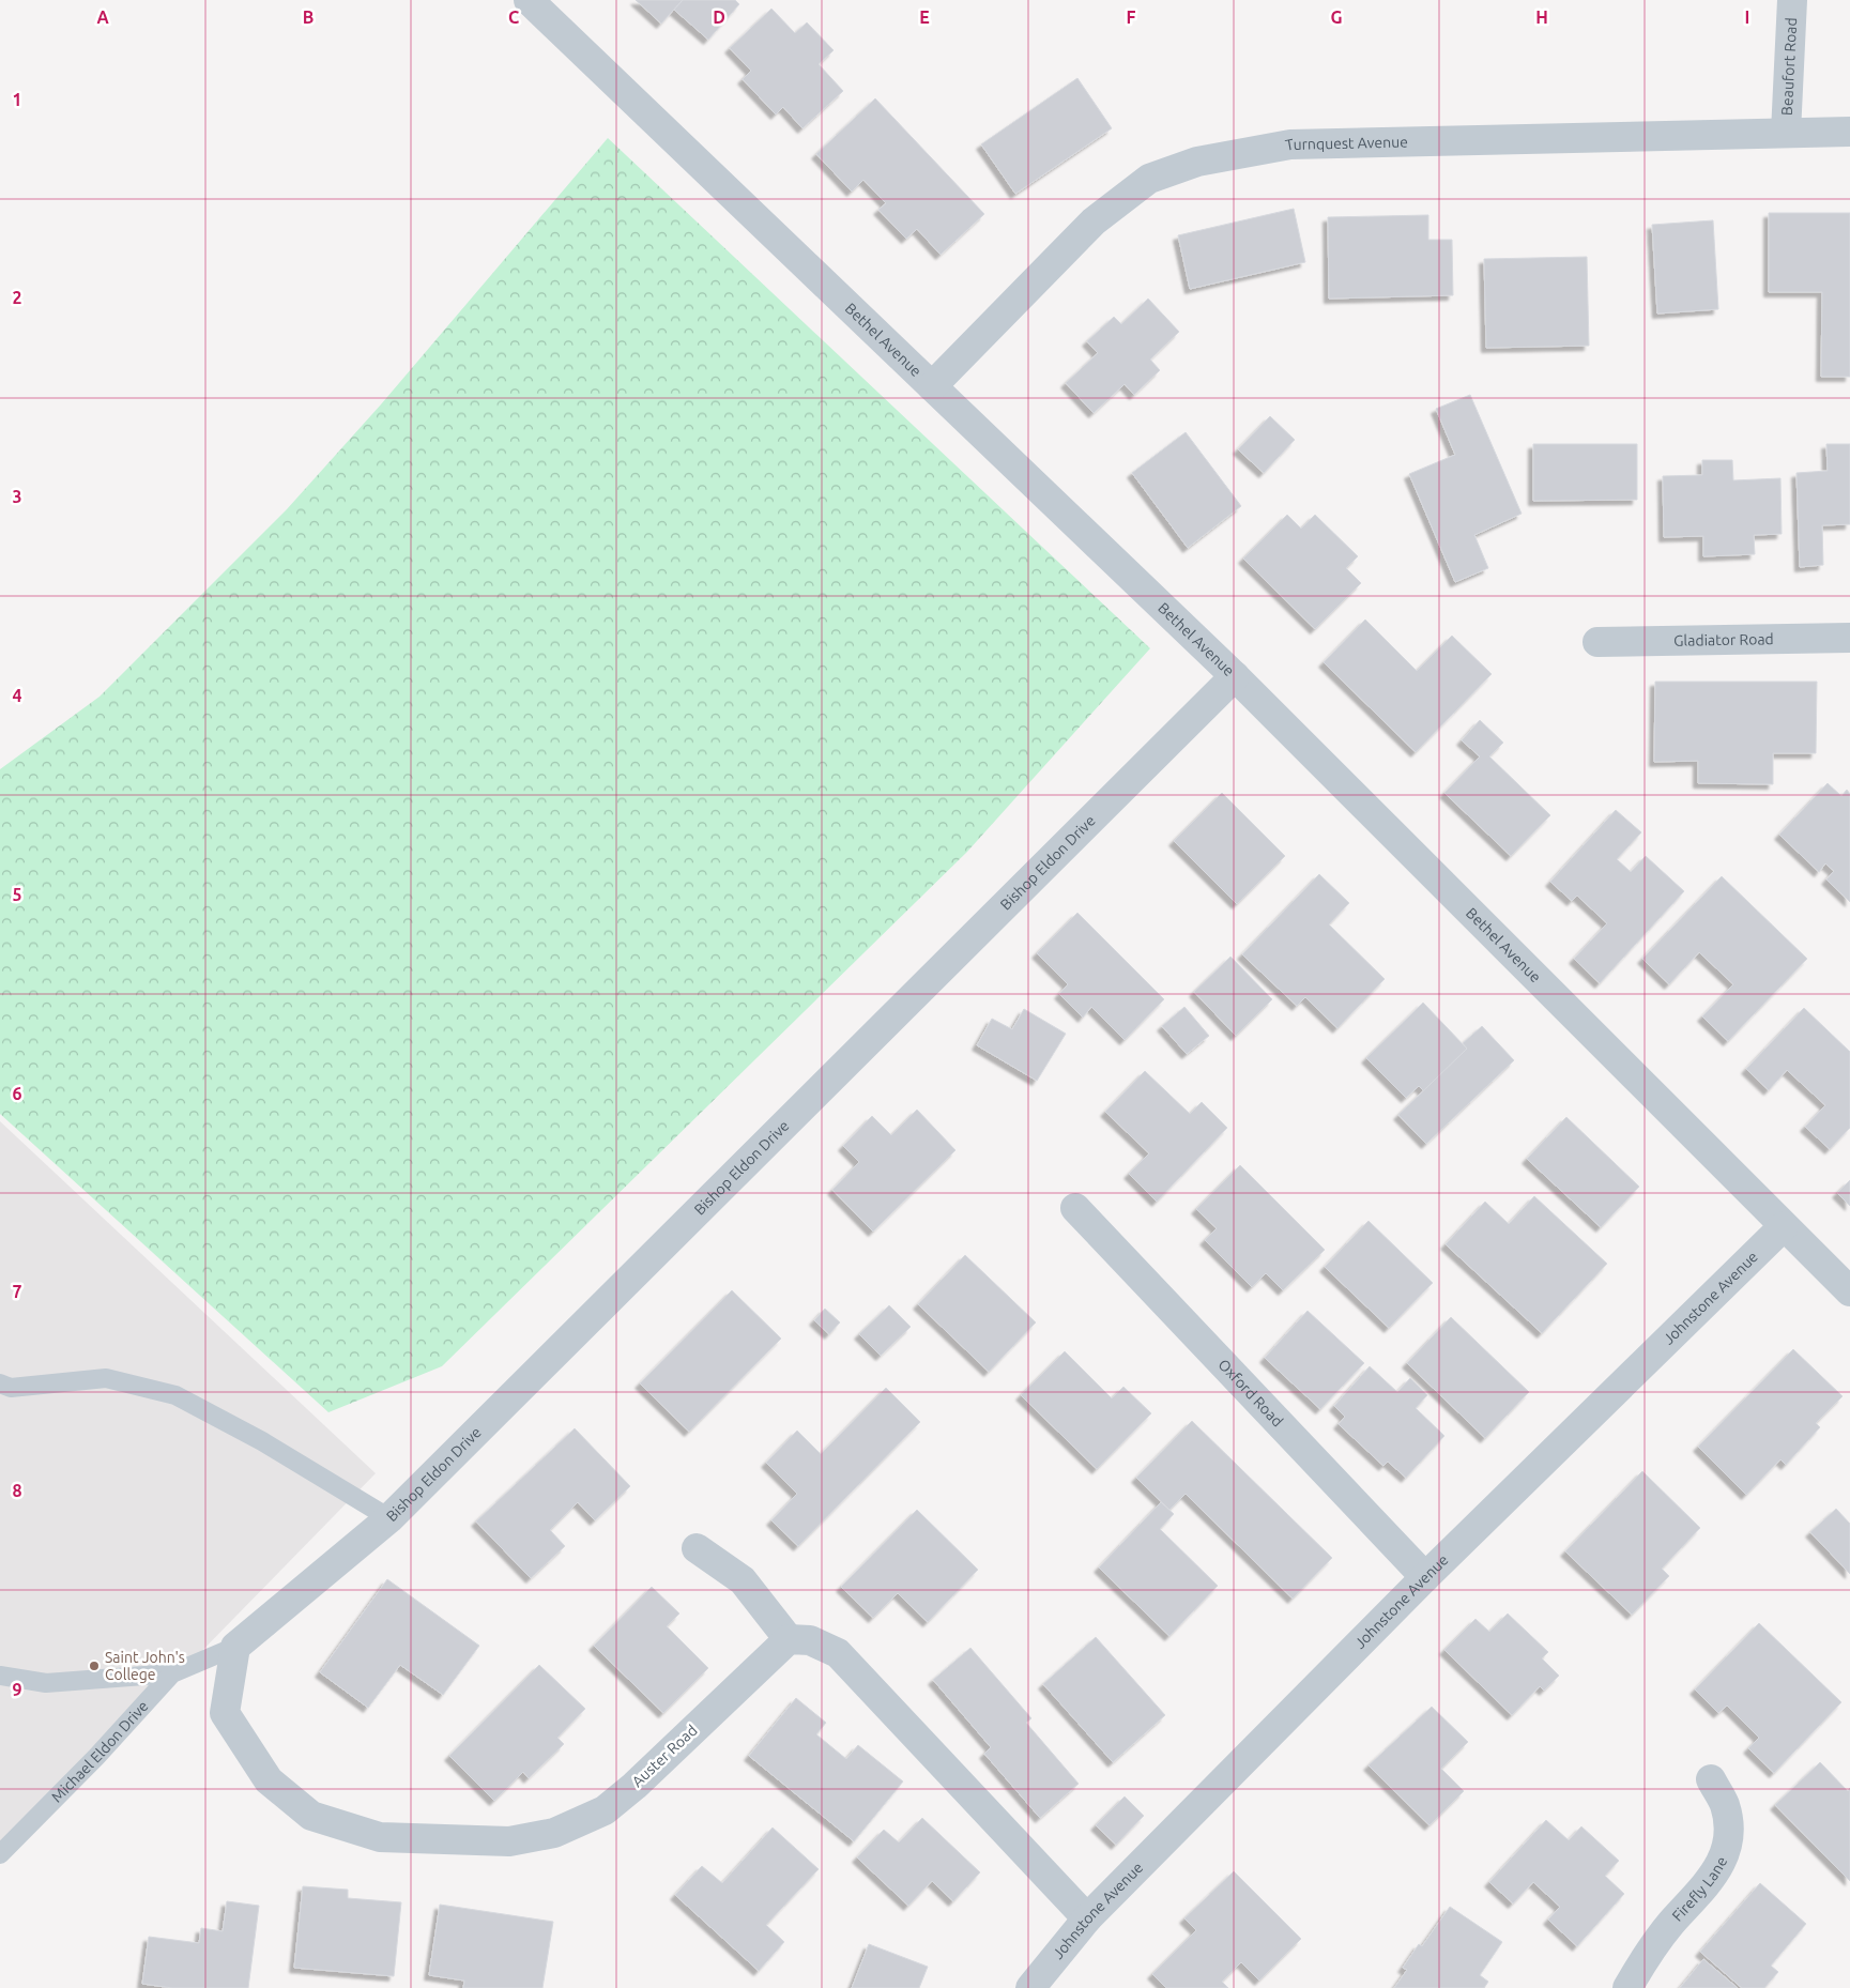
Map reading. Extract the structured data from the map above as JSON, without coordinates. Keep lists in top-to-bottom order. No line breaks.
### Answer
{"streets":{"street":["Beaufort Road","Turnquest Avenue","Bethel Avenue","Gladiator Road","Bishop Eldon Drive","Johnstone Avenue","Oxford Road","Auster Road","Firefly Lane"],"lane":["Michael Eldon Drive"]},"crossings":[["Beaufort Road","Turnquest Avenue"],["Turnquest Avenue","Bethel Avenue"],["Bethel Avenue","Bishop Eldon Drive"],["Bethel Avenue","Johnstone Avenue"],["Bishop Eldon Drive","Michael Eldon Drive"],["Bishop Eldon Drive","Auster Road"],["Johnstone Avenue","Oxford Road"],["Michael Eldon Drive","Auster Road"]],"places":["Saint John's College"],"grid":{"columns":["A","B","C","D","E","F","G","H","I"],"rows":["1","2","3","4","5","6","7","8","9"]}}
